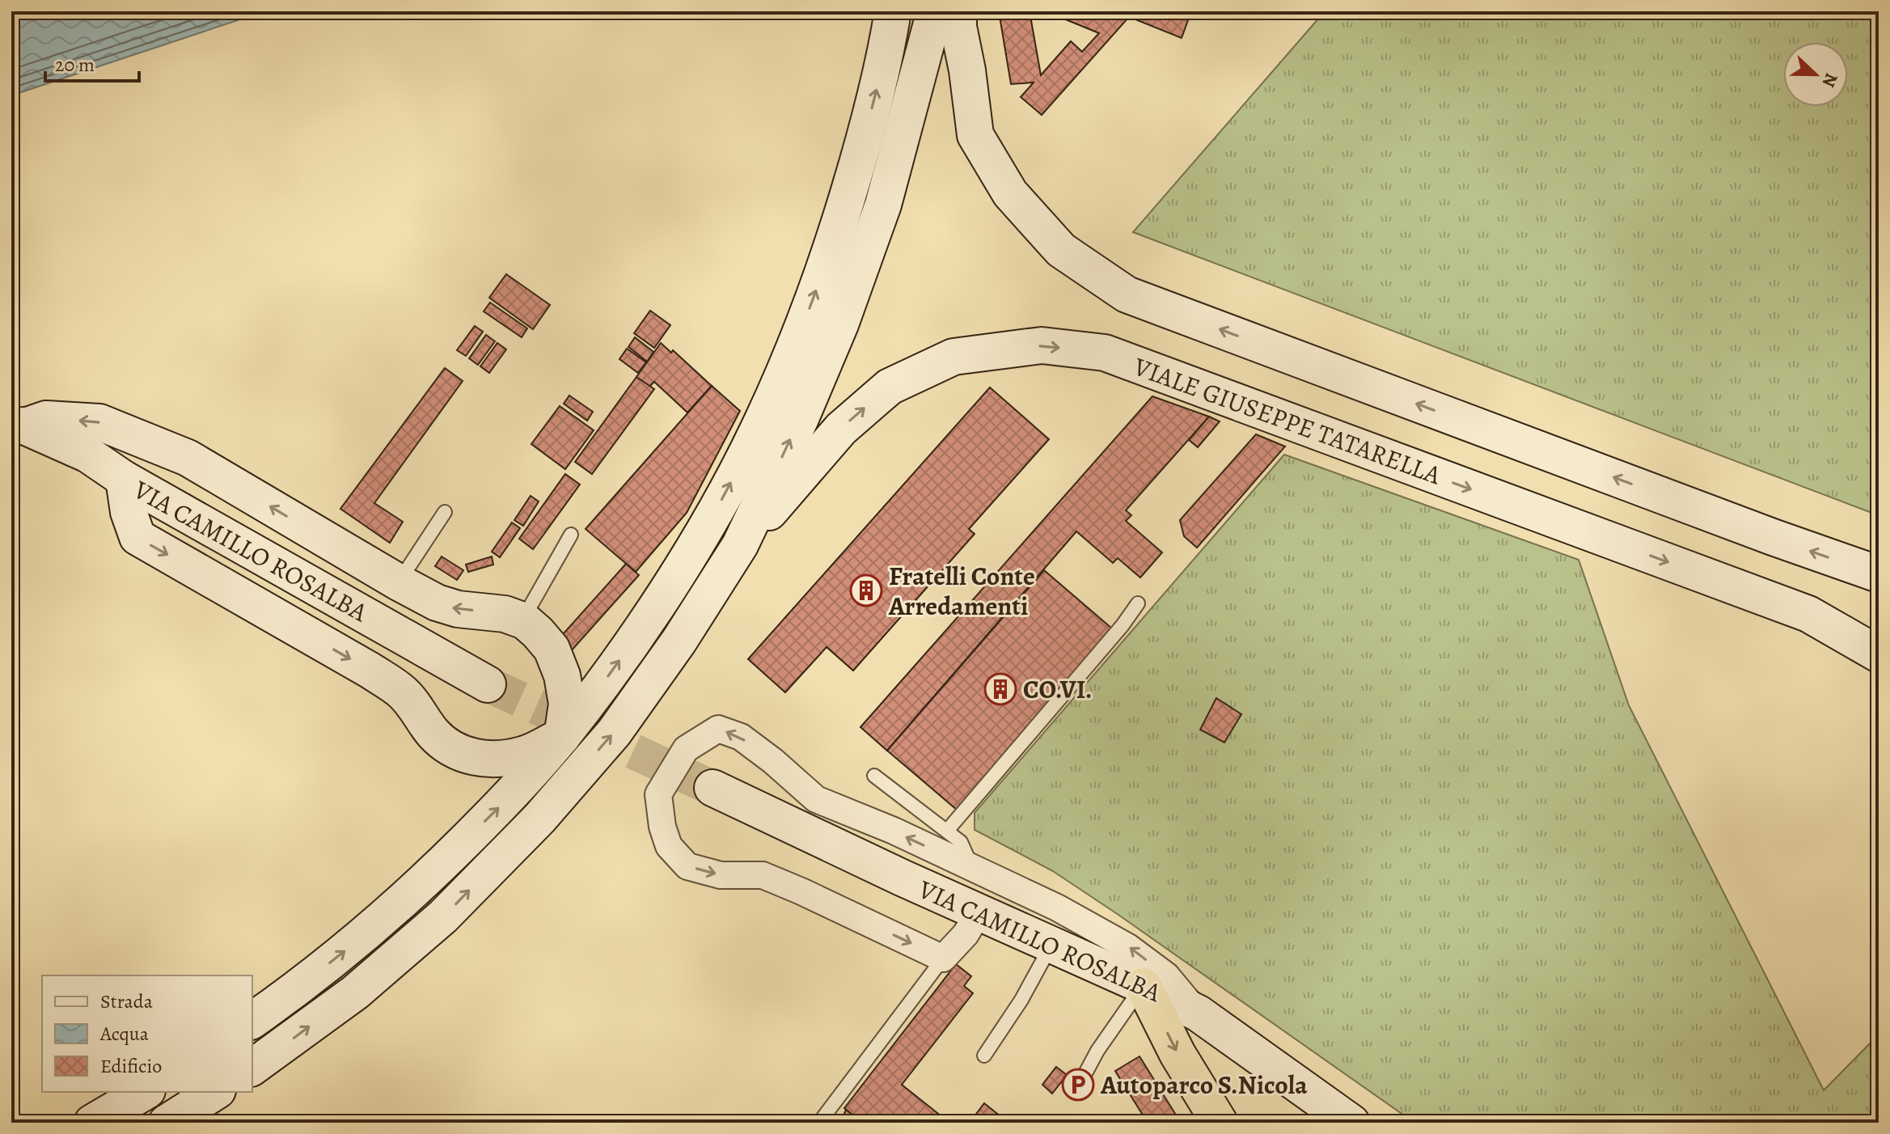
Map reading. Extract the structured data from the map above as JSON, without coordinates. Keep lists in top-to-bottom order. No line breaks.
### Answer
{"streets":{"main road":["VIALE GIUSEPPE TATARELLA","VIA CAMILLO ROSALBA"]},"one_way":["VIALE GIUSEPPE TATARELLA"],"places":{"building":["Fratelli Conte Arredamenti","CO.VI."],"parking":["Autoparco S.Nicola"]},"legend":["Strada","Acqua","Edificio"],"scale_bar":"20 m","north":"right"}
